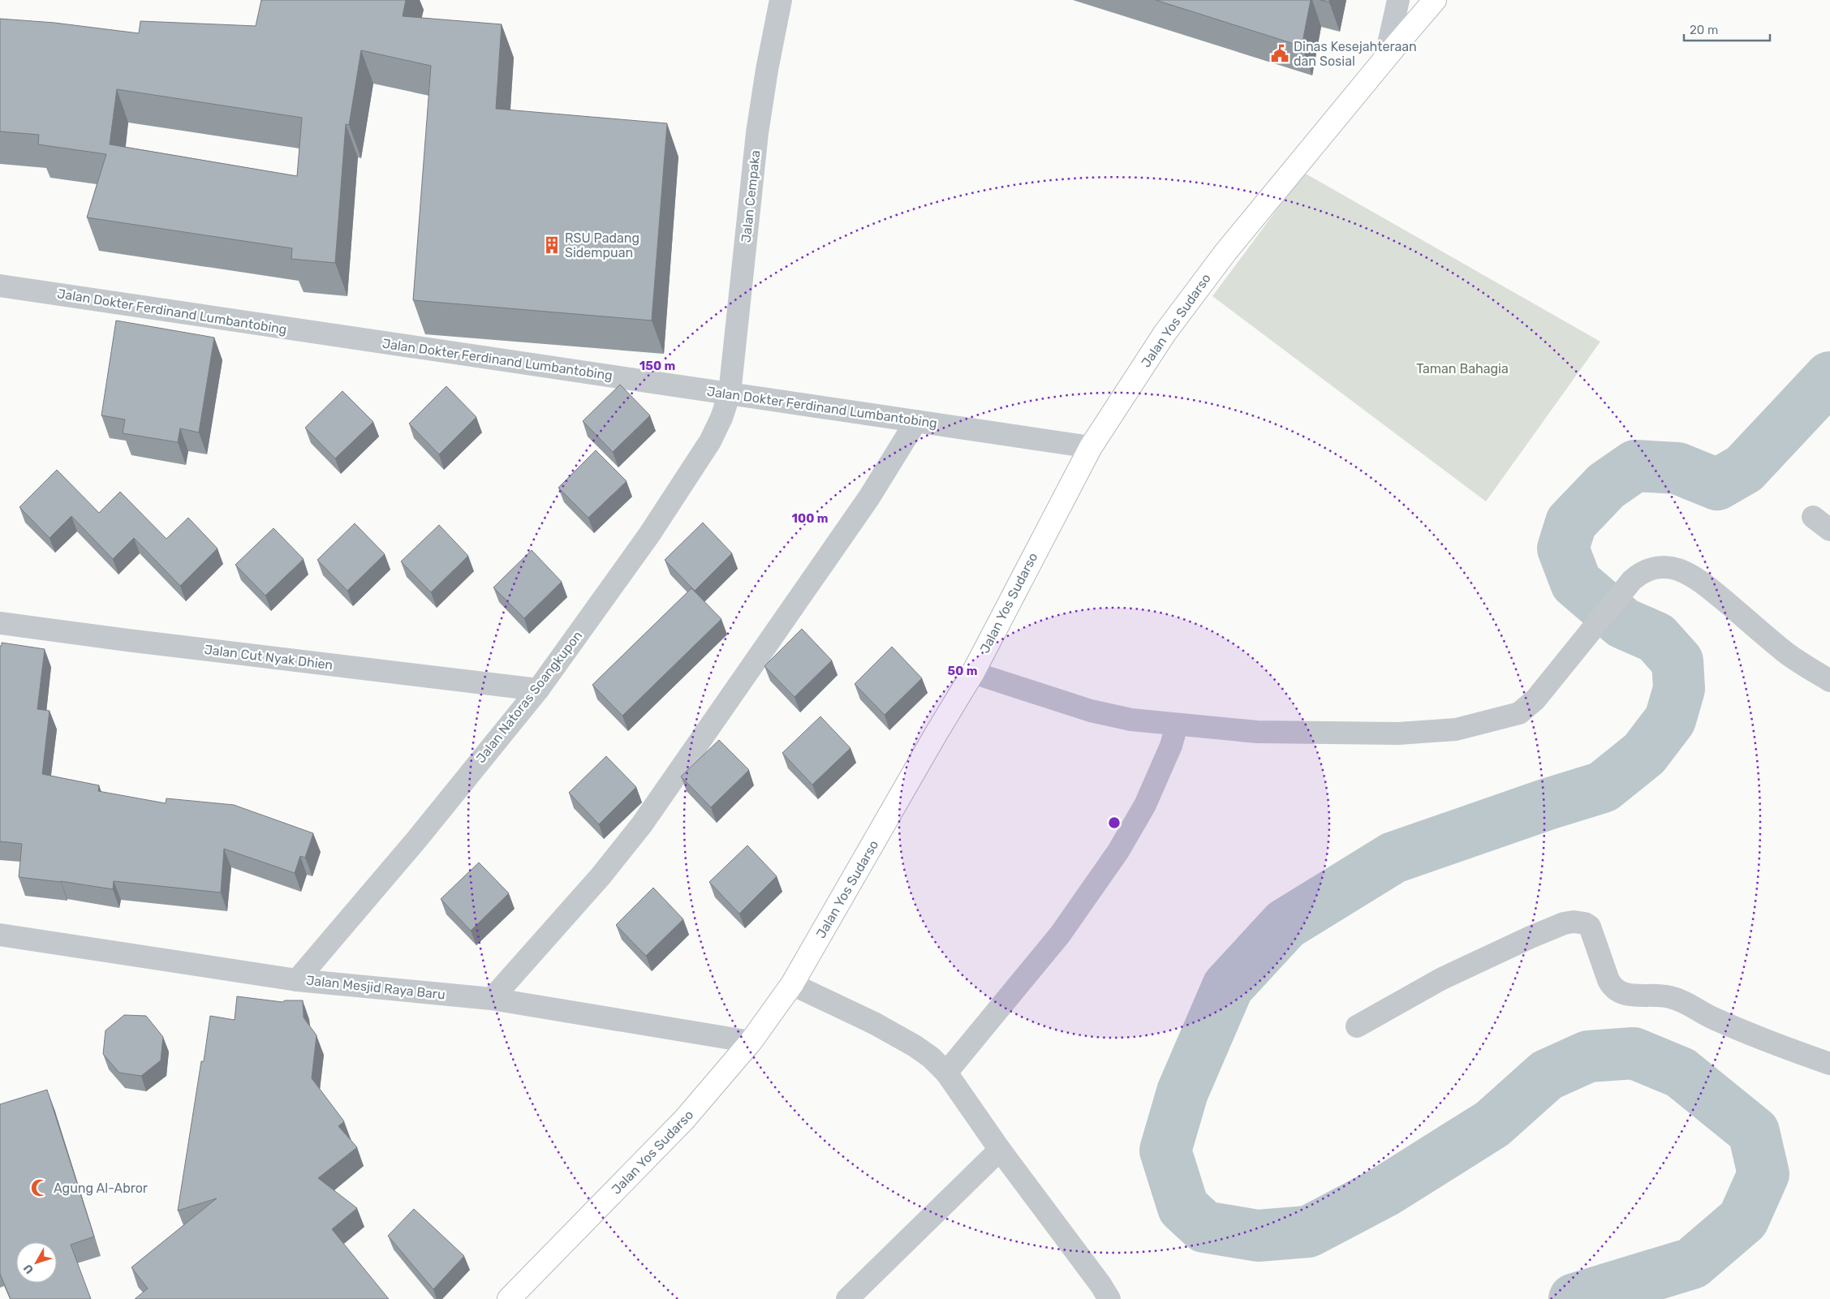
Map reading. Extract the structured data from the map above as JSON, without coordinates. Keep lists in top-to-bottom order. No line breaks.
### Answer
{"streets":{"street":["Jalan Cempaka","Jalan Dokter Ferdinand Lumbantobing","Jalan Yos Sudarso","Jalan Cut Nyak Dhien","Jalan Natoras Soangkupon","Jalan Mesjid Raya Baru"]},"crossings":[["Jalan Cempaka","Jalan Dokter Ferdinand Lumbantobing"],["Jalan Cempaka","Jalan Natoras Soangkupon"],["Jalan Dokter Ferdinand Lumbantobing","Jalan Yos Sudarso"],["Jalan Dokter Ferdinand Lumbantobing","Jalan Natoras Soangkupon"],["Jalan Yos Sudarso","Jalan Mesjid Raya Baru"],["Jalan Cut Nyak Dhien","Jalan Natoras Soangkupon"],["Jalan Natoras Soangkupon","Jalan Mesjid Raya Baru"]],"parks":["Taman Bahagia"],"places":{"public building":["Dinas Kesejahteraan dan Sosial"],"building":["RSU Padang Sidempuan"],"mosque":["Agung Al-Abror"]},"scale_bar":"20 m","north":"bottom left","rings":["150 m","100 m","50 m"]}
